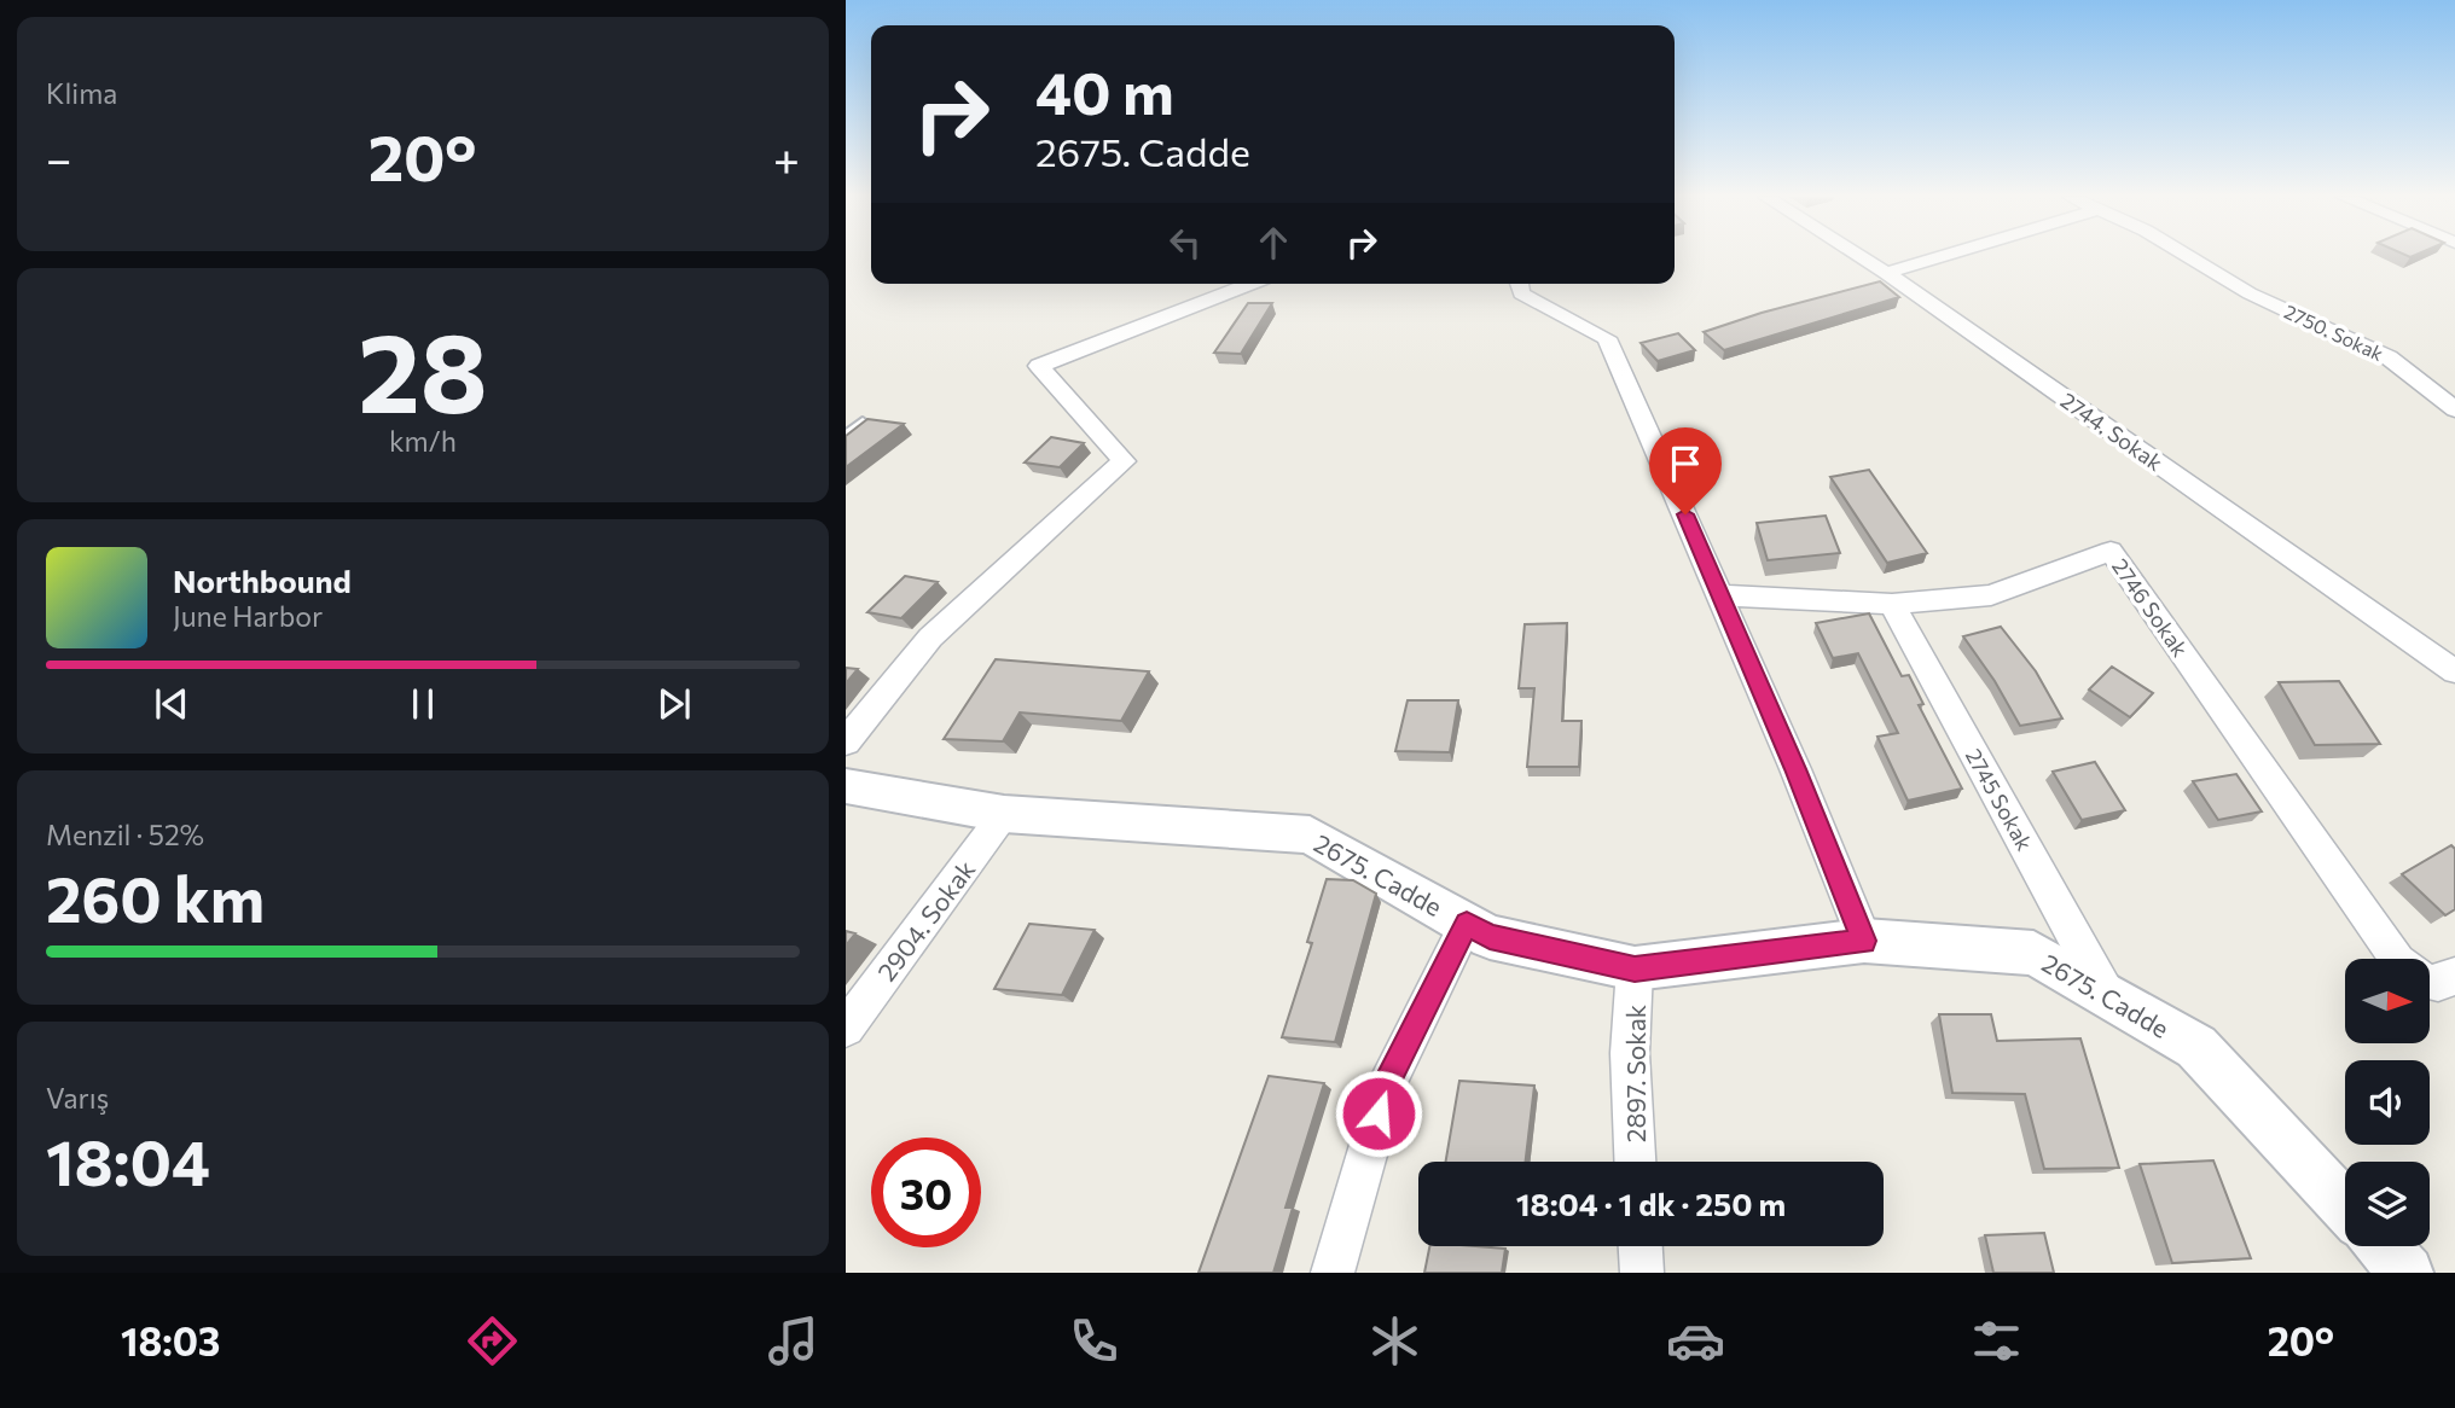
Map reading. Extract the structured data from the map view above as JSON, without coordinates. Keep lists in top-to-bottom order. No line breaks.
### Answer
{"streets":{"street":["2750. Sokak","2744. Sokak","2746 Sokak","2745 Sokak","2675. Cadde","2904. Sokak","2897. Sokak"]},"crossings":[["2746 Sokak","2745 Sokak"],["2745 Sokak","2675. Cadde"],["2675. Cadde","2904. Sokak"],["2675. Cadde","2897. Sokak"]],"north":"right","page":{"tile":["Klima",["28","km/h"],["Menzil · 52%","260 km"],["Varış","18:04"]],"turn":["40 m","2675. Cadde"],"heat":["−","20°","+"],"song":["Northbound","June Harbor"],"limit":"30","trip":"18:04 · 1 dk · 250 m","tabs":["18:03","20°"]}}
